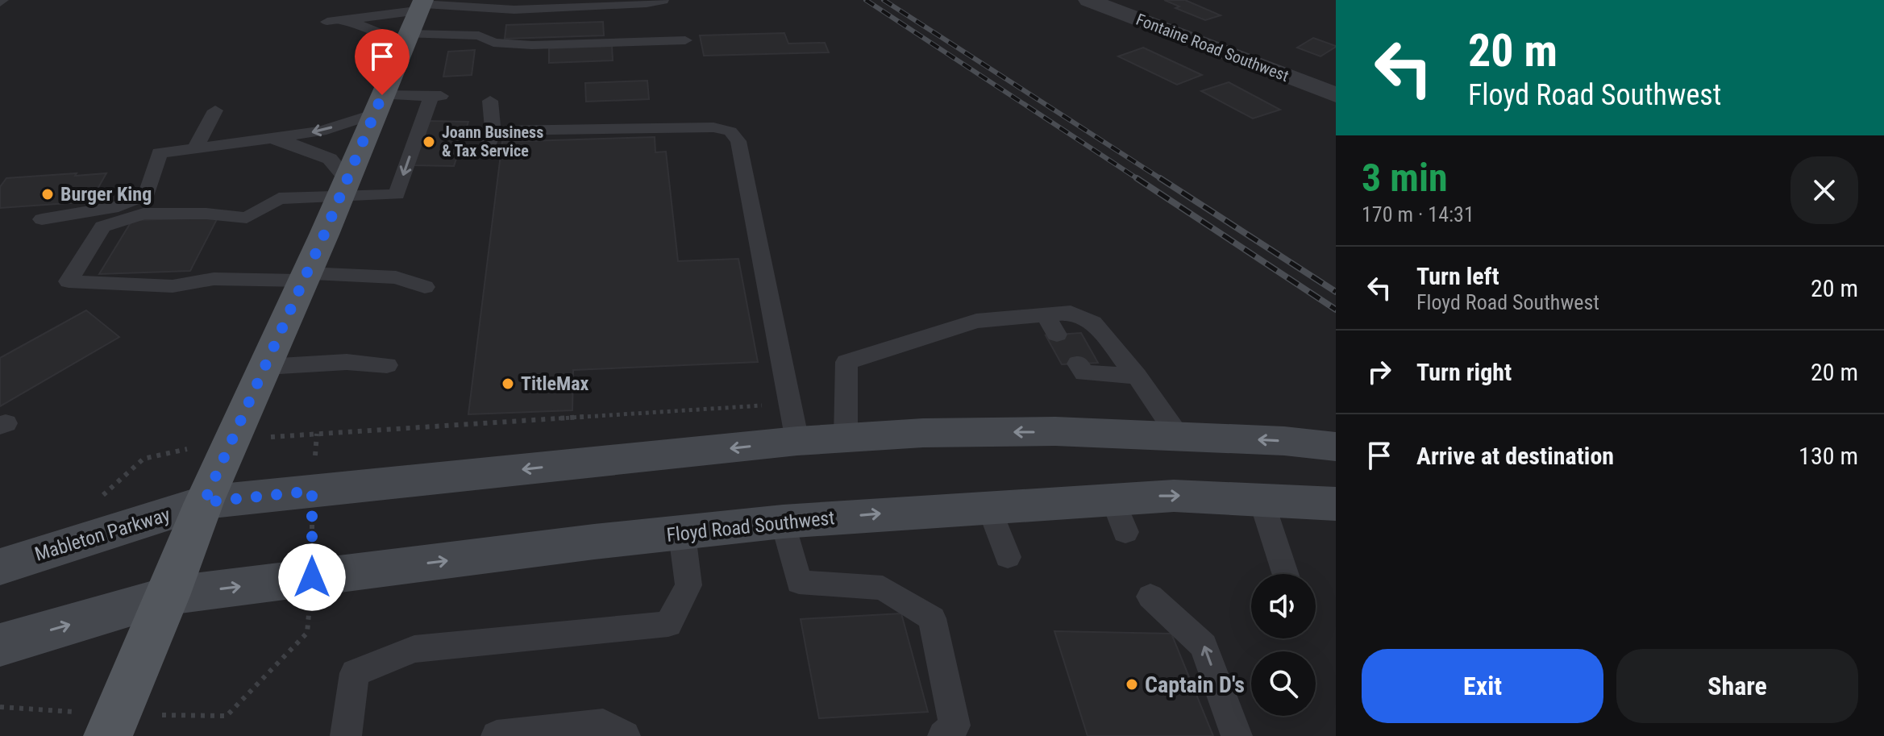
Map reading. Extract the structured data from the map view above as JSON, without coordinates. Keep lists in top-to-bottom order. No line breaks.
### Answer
{"streets":{"main road":["Floyd Road Southwest","Mableton Parkway"],"street":["Fontaine Road Southwest"]},"places":["Joann Business & Tax Service","Burger King","TitleMax","Captain D's"],"page":{"turn":["20 m","Floyd Road Southwest"],"heading":["3 min","170 m · 14:31"],"list":[{"name":"Turn left","note":"Floyd Road Southwest","value":"20 m"},{"name":"Turn right","value":"20 m"},{"name":"Arrive at destination","value":"130 m"}],"buttons":["Exit","Share"]}}
